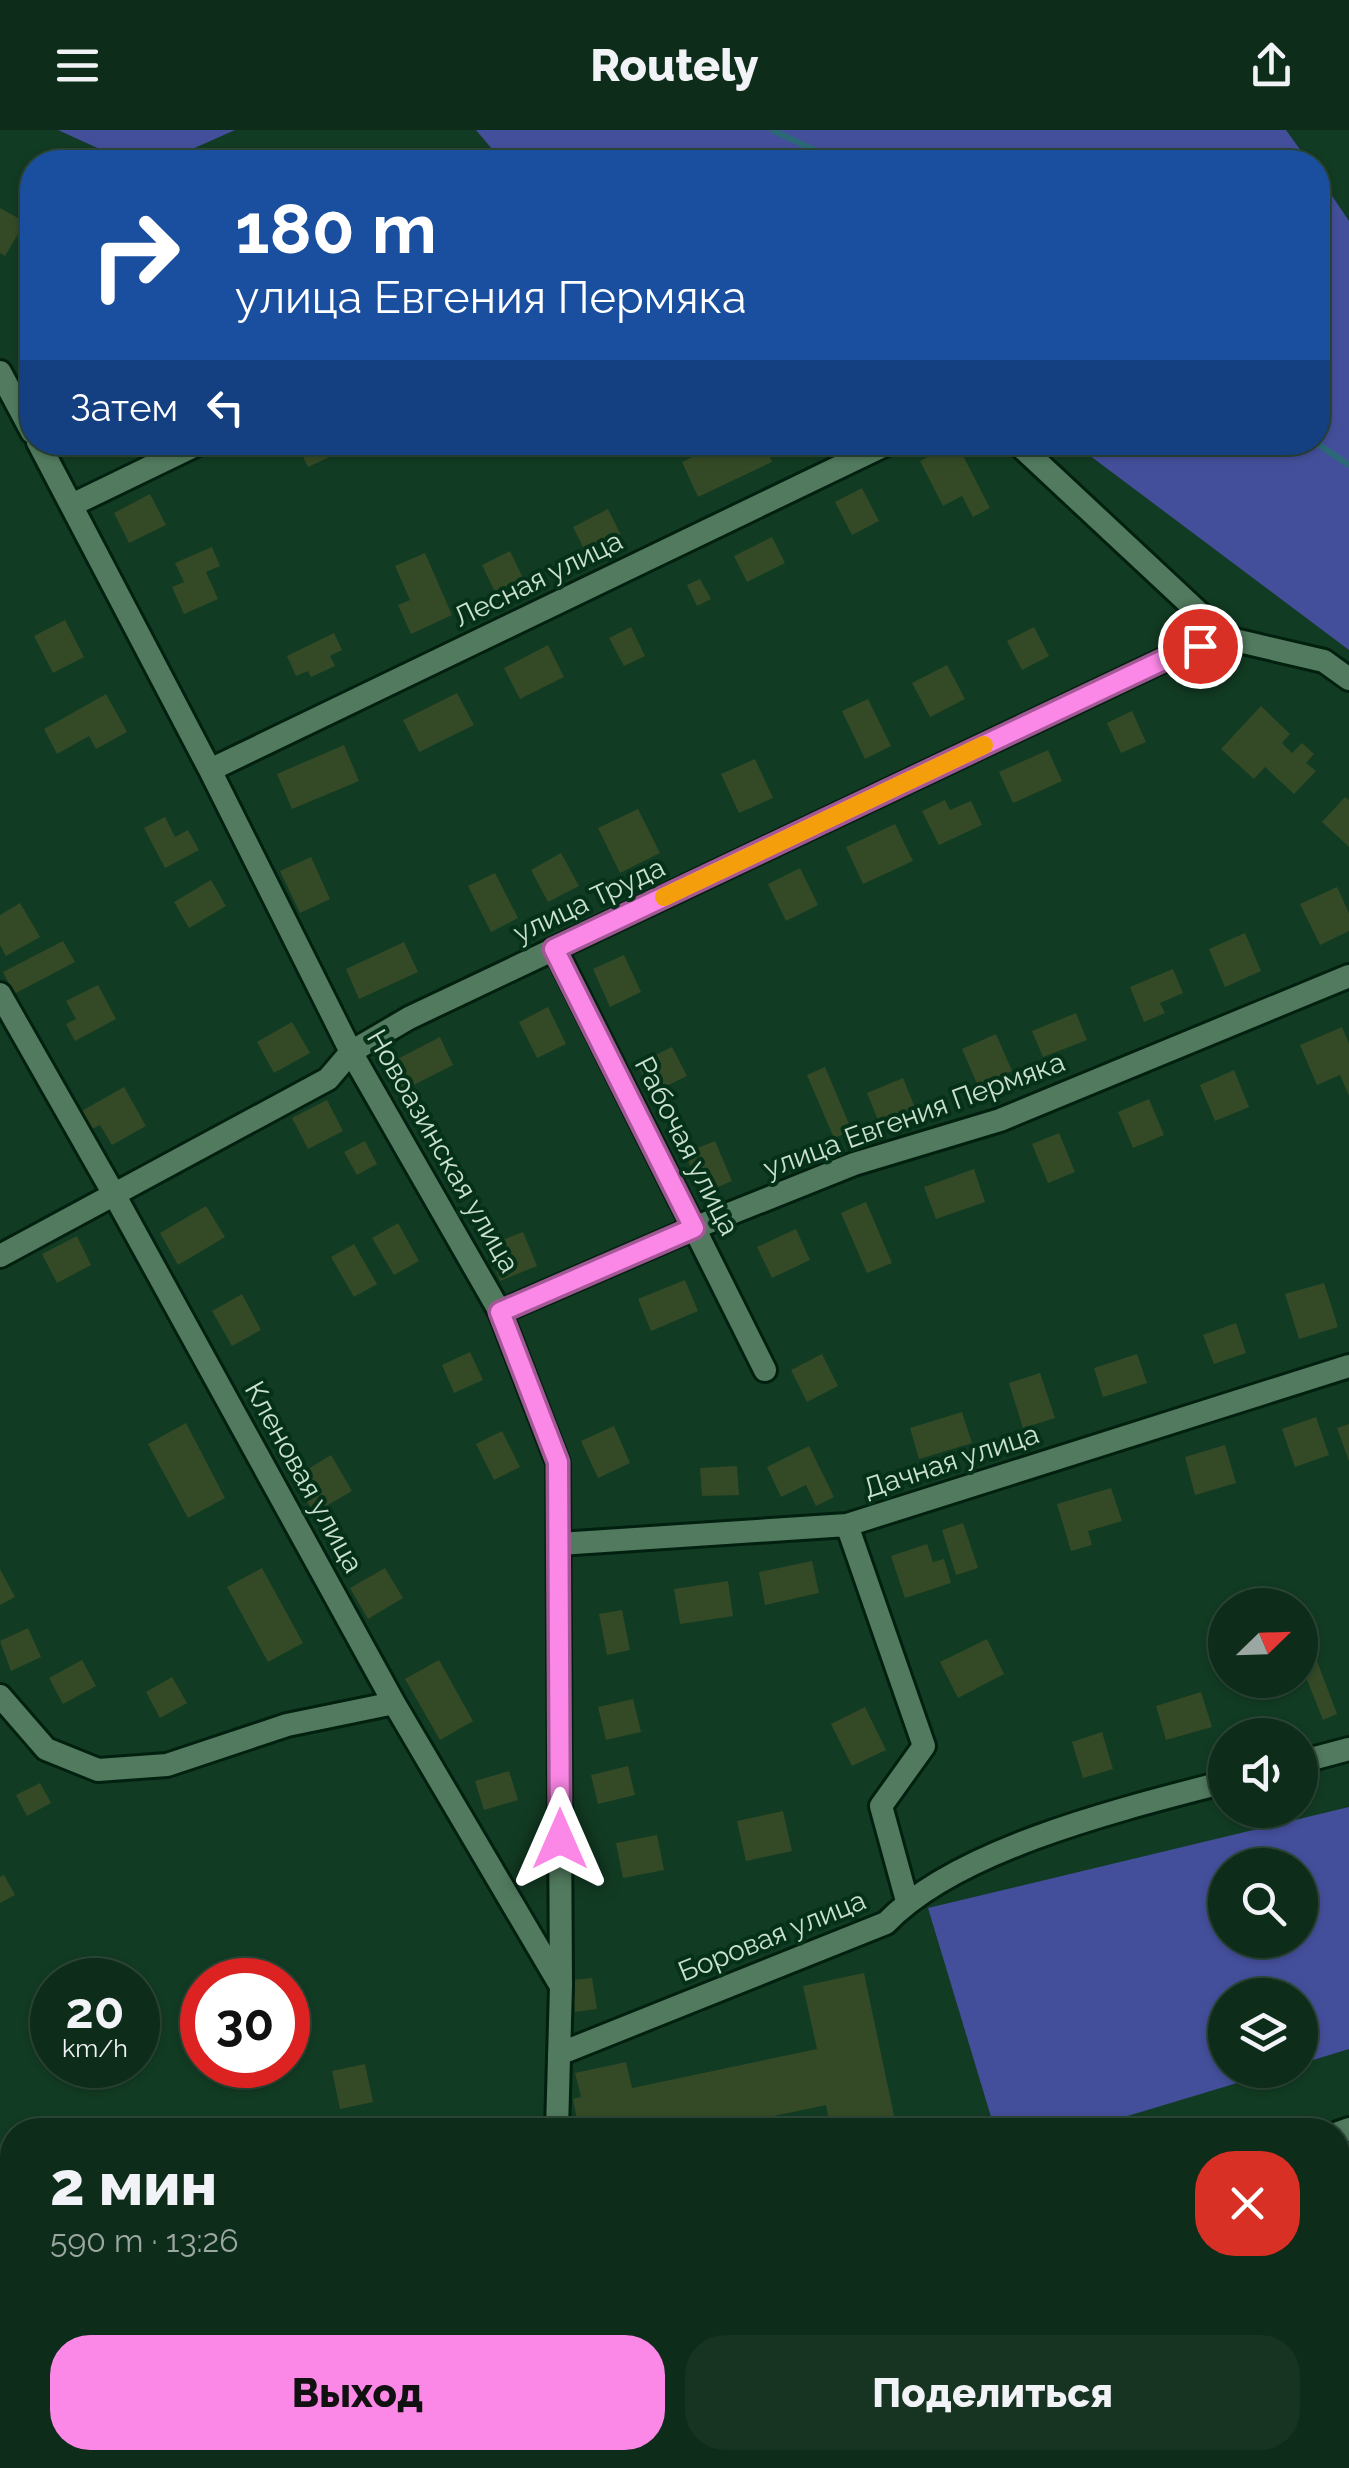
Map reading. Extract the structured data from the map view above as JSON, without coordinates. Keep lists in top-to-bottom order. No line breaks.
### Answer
{"streets":{"street":["Лесная улица","улица Труда","улица Евгения Пермяка","Рабочая улица","Новоазинская улица","Дачная улица","Кленовая улица","Боровая улица"]},"crossings":[["Лесная улица","Новоазинская улица"],["улица Труда","Рабочая улица"],["улица Труда","Новоазинская улица"],["улица Труда","Кленовая улица"],["улица Евгения Пермяка","Рабочая улица"],["улица Евгения Пермяка","Новоазинская улица"],["Новоазинская улица","Дачная улица"],["Новоазинская улица","Кленовая улица"],["Новоазинская улица","Боровая улица"]],"north":"top right","page":{"header":"Routely","turn":["180 m","улица Евгения Пермяка"],"then":"Затем","speed":"20 km/h","limit":"30","heading":["2 мин","590 m · 13:26"],"buttons":["Выход","Поделиться"]}}
